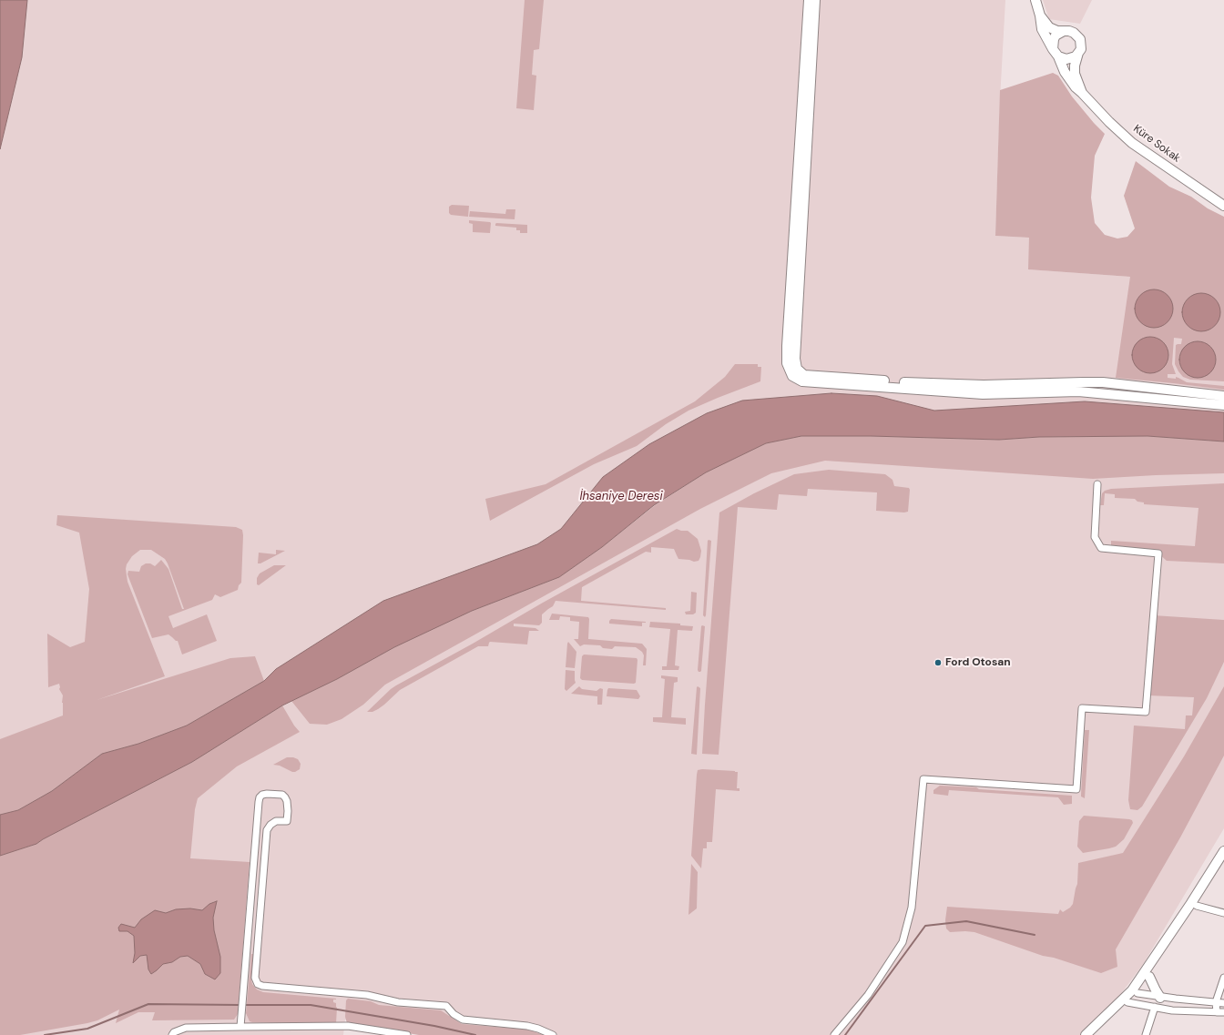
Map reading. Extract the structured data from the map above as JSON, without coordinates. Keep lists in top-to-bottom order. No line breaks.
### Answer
{"streets":{"main road":["Küre Sokak"]},"water":["İhsaniye Deresi"],"places":["Ford Otosan"]}
